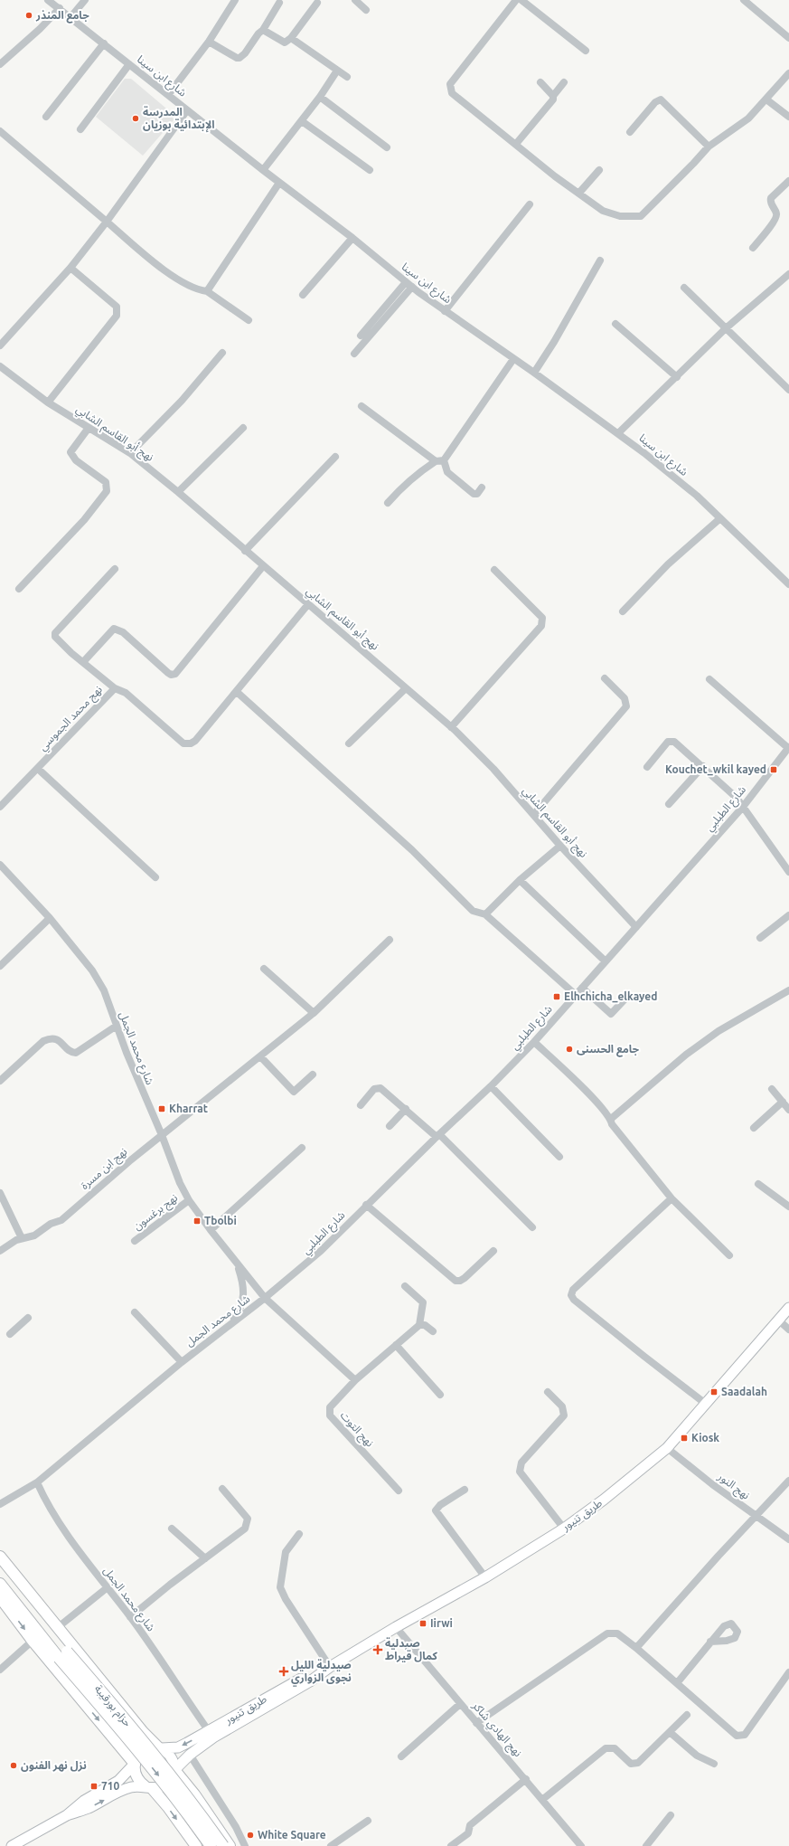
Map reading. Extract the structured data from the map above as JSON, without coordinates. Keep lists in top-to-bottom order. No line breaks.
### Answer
{"streets":{"highway":["حزام بورقيبة"],"main road":["طريق تنيور"],"street":["شارع ابن سينا","نهج أبو القاسم الشابي","نهج محمد الجموسي","شارع الطبلبي","شارع محمد الجمل","نهج ابن مسرة","نهج برغسون","نهج التوت","نهج النور","نهج الهادي شاكر"]},"crossings":[["نهج أبو القاسم الشابي","شارع الطبلبي"],["شارع الطبلبي","شارع محمد الجمل"],["شارع محمد الجمل","نهج ابن مسرة"],["شارع محمد الجمل","نهج برغسون"],["شارع محمد الجمل","طريق تنيور"],["نهج النور","طريق تنيور"],["طريق تنيور","نهج الهادي شاكر"]],"places":{"other":["جامع المنذر","المدرسة الإبتدائية بوزيان","جامع الحسنى","نزل نهر الفنون","White Square"],"transit":["Kouchet_wkil kayed","Elhchicha_elkayed","Kharrat","Tbolbi","Saadalah","Kiosk","Iirwi","710"],"health":["صيدلية كمال قيراط","صيدلية الليل نجوى الزواري"]}}
